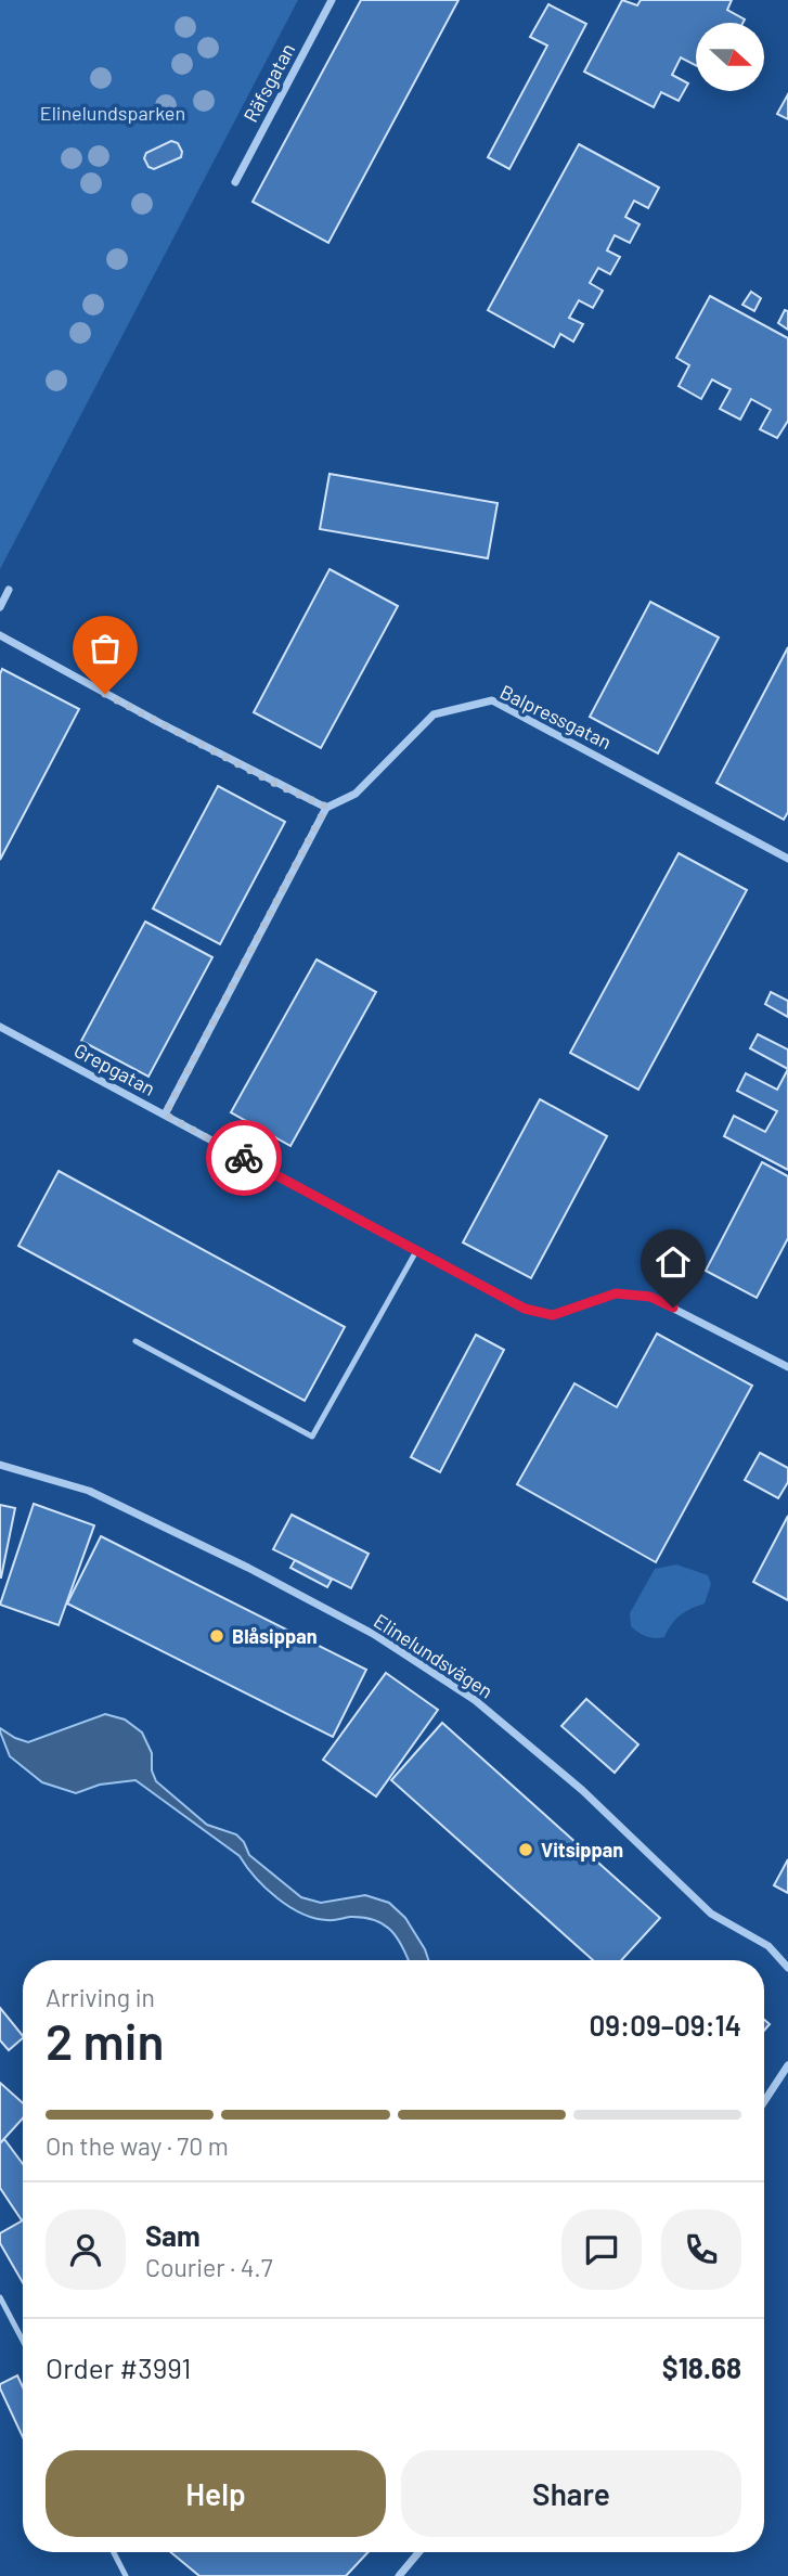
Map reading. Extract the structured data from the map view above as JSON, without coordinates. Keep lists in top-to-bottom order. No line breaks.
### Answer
{"streets":{"street":["Räfsgatan","Balpressgatan","Grepgatan","Elinelundsvägen"]},"parks":["Elinelundsparken"],"places":["Blåsippan","Vitsippan"],"north":"right","page":{"heading":["2 min","Arriving in","09:09–09:14"],"panel":["Sam","Courier · 4.7","Order #3991","$18.68"],"bar":"On the way · 70 m","buttons":["Help","Share"]}}
